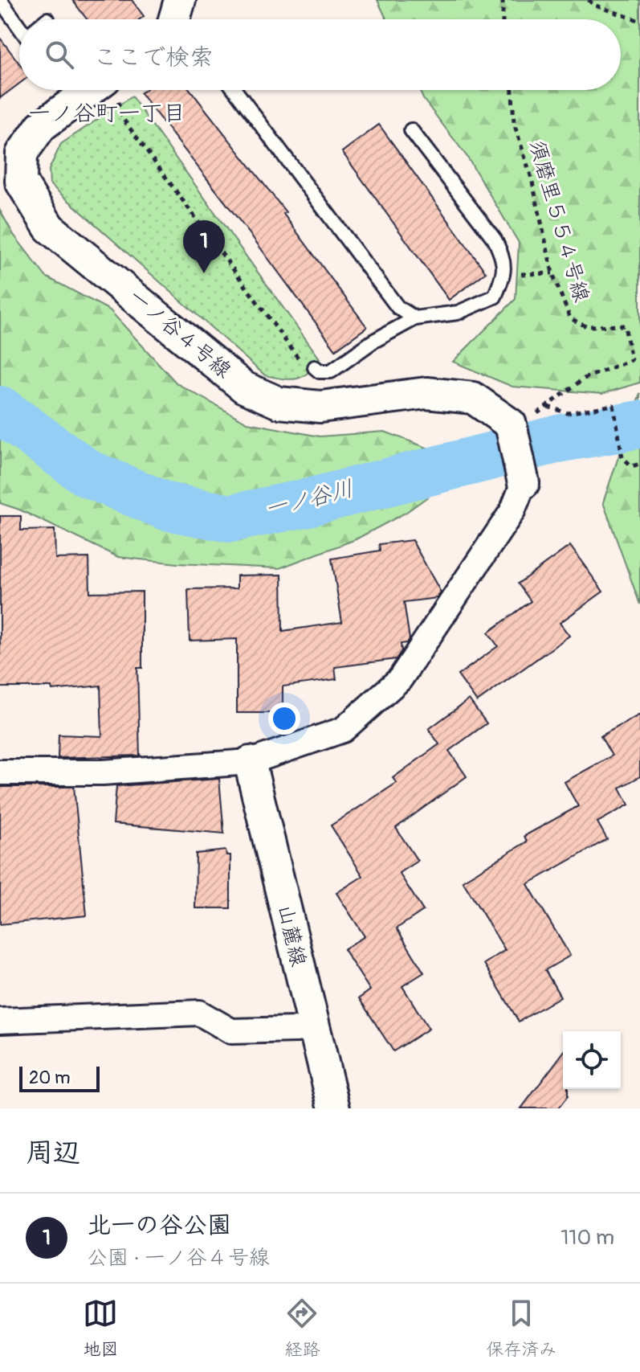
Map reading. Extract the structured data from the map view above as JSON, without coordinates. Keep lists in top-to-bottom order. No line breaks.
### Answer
{"streets":{"street":["一ノ谷４号線","山麓線"],"path":["須磨里５５４号線"]},"crossings":[["須磨里５５４号線","一ノ谷４号線"]],"districts":["一ノ谷町一丁目"],"water":["一ノ谷川"],"scale_bar":"20 m","page":{"search":"ここで検索","pins":"1","scale":"20 m","heading":"周辺","list":[{"mark":"1","name":"北一の谷公園","note":"公園 · 一ノ谷４号線","value":"110 m"}],"nav":["地図","経路","保存済み"]}}
